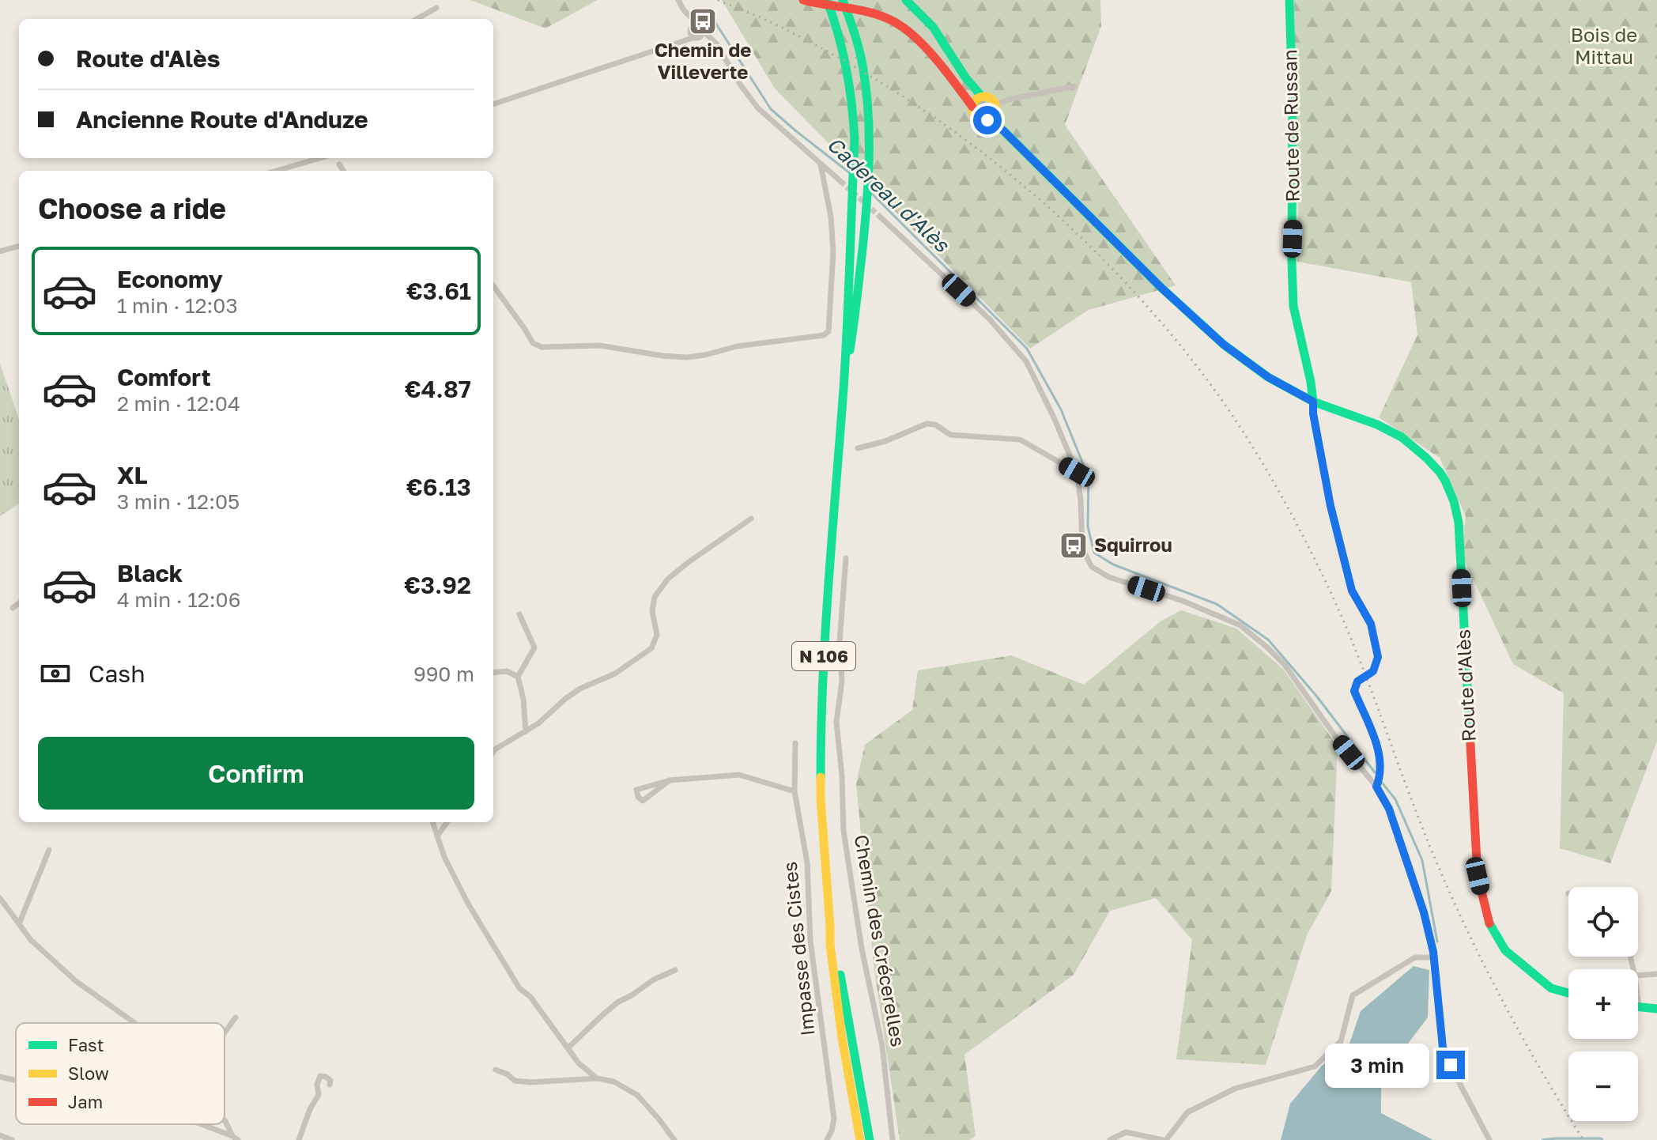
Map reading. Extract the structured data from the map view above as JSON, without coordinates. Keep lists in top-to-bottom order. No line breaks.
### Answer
{"streets":{"main road":["Route de Russan","N 106","Route d'Alès"],"street":["Chemin des Crécerelles","Impasse des Cistes"]},"crossings":[["Route de Russan","Route d'Alès"]],"water":["Cadereau d'Alès"],"parks":["Bois de Mittau"],"places":{"bus stop":["Chemin de Villeverte","Squirrou"]},"legend":["Fast","Slow","Jam"],"page":{"banner":["Route d'Alès","Ancienne Route d'Anduze"],"heading":"Choose a ride","list":[{"name":"Economy","note":"1 min · 12:03","value":"€3.61"},{"name":"Comfort","note":"2 min · 12:04","value":"€4.87"},{"name":"XL","note":"3 min · 12:05","value":"€6.13"},{"name":"Black","note":"4 min · 12:06","value":"€3.92"}],"pay":["Cash","990 m"],"buttons":"Confirm","map_buttons":["+","−"],"bubble":"3 min"}}
